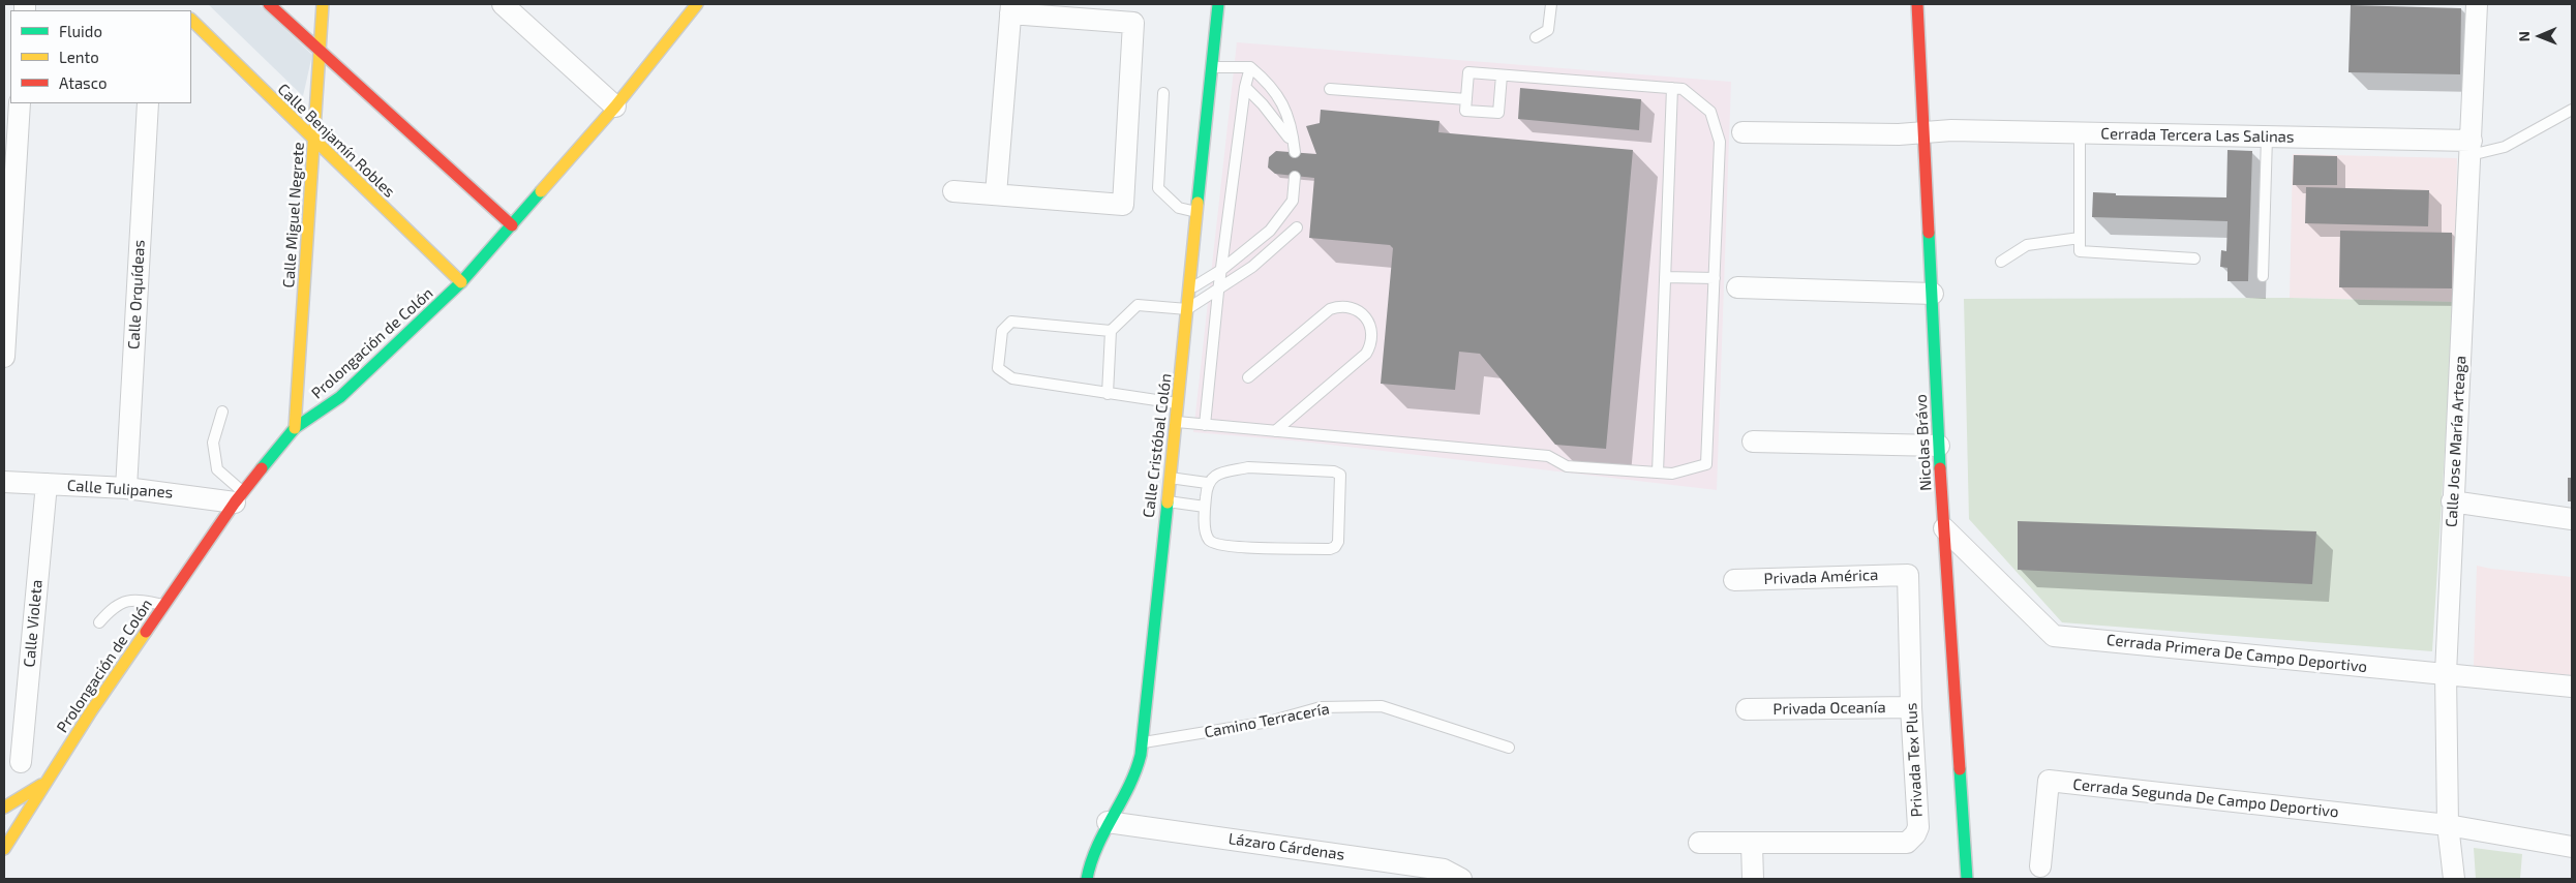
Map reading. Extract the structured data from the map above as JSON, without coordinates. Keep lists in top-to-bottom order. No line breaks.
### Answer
{"streets":{"street":["Cerrada Tercera Las Salinas","Calle Benjamín Robles","Calle Miguel Negrete","Calle Orquídeas","Prolongación de Colón","Calle Jose María Arteaga","Nicolas Brávo","Calle Cristóbal Colón","Calle Tulipanes","Privada América","Calle Violeta","Cerrada Primera De Campo Deportivo","Privada Oceanía","Privada Tex Plus","Cerrada Segunda De Campo Deportivo","Lázaro Cárdenas"],"lane":["Camino Terracería"]},"crossings":[["Cerrada Tercera Las Salinas","Calle Jose María Arteaga"],["Cerrada Tercera Las Salinas","Nicolas Brávo"],["Calle Benjamín Robles","Calle Miguel Negrete"],["Calle Benjamín Robles","Prolongación de Colón"],["Calle Miguel Negrete","Prolongación de Colón"],["Calle Orquídeas","Calle Tulipanes"],["Prolongación de Colón","Calle Tulipanes"],["Calle Jose María Arteaga","Cerrada Primera De Campo Deportivo"],["Calle Jose María Arteaga","Cerrada Segunda De Campo Deportivo"],["Nicolas Brávo","Cerrada Primera De Campo Deportivo"],["Calle Cristóbal Colón","Camino Terracería"],["Calle Cristóbal Colón","Lázaro Cárdenas"],["Calle Tulipanes","Calle Violeta"],["Privada América","Privada Tex Plus"],["Privada Oceanía","Privada Tex Plus"]],"legend":["Fluido","Lento","Atasco"],"north":"left"}
